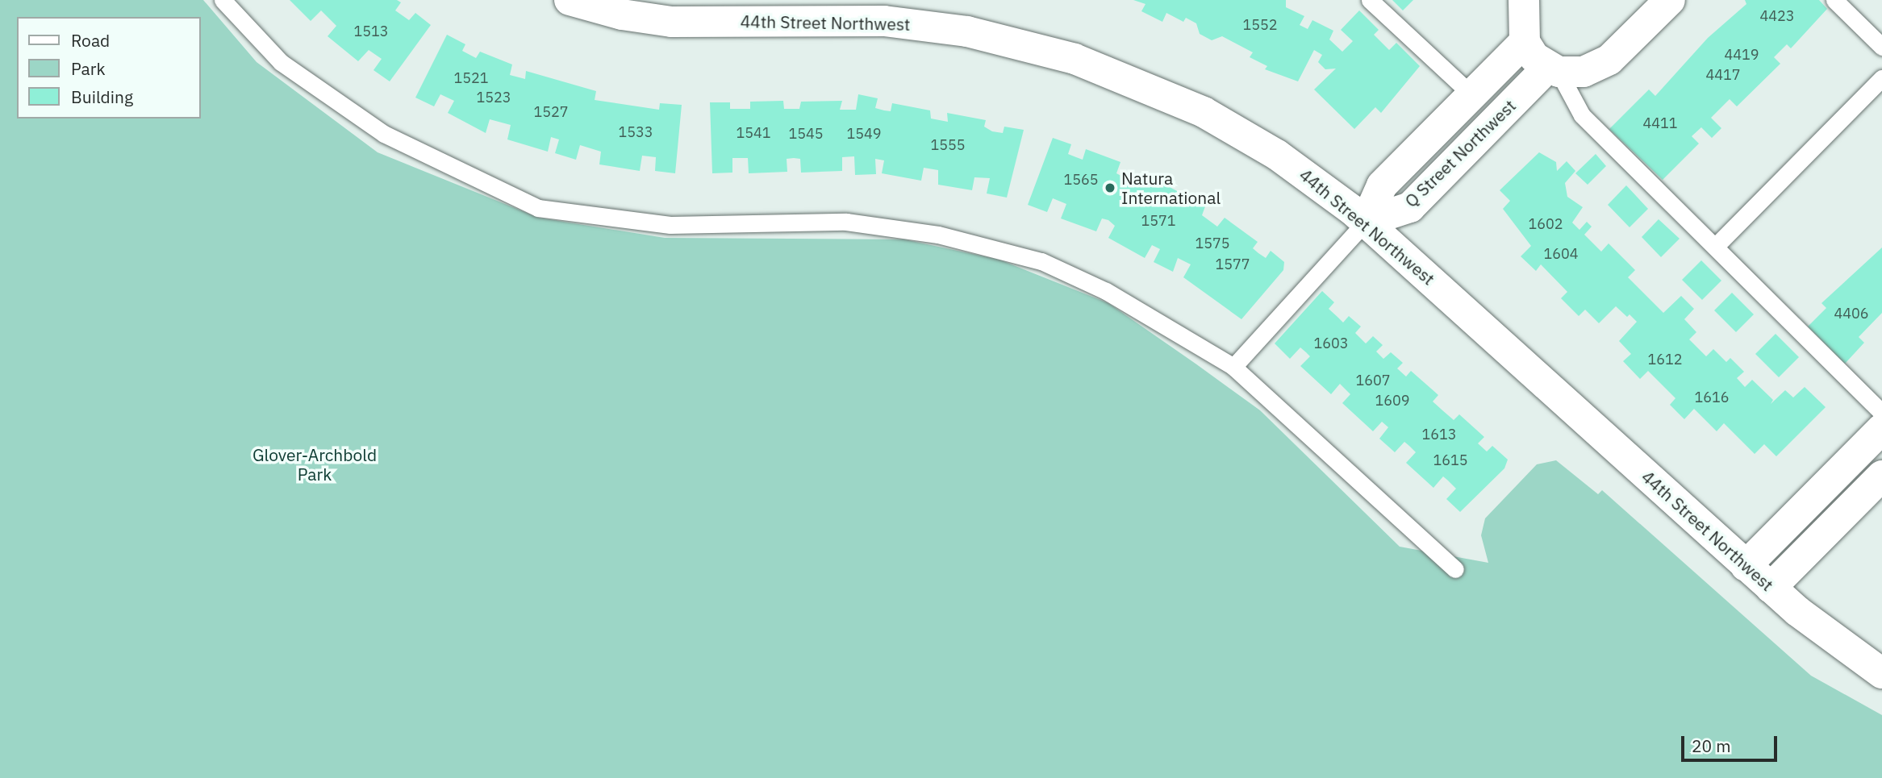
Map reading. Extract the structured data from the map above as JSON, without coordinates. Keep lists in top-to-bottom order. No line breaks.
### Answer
{"streets":{"street":["44th Street Northwest","Q Street Northwest"]},"crossings":[["44th Street Northwest","Q Street Northwest"]],"parks":["Glover-Archbold Park"],"places":["Natura International"],"house_numbers":["4423","1552","1513","4419","4417","1521","1523","1527","4411","1533","1541","1545","1549","1555","1565","1571","1602","1575","1604","1577","4406","1603","1612","1607","1616","1609","1613","1615"],"legend":["Road","Park","Building"],"scale_bar":"20 m"}
